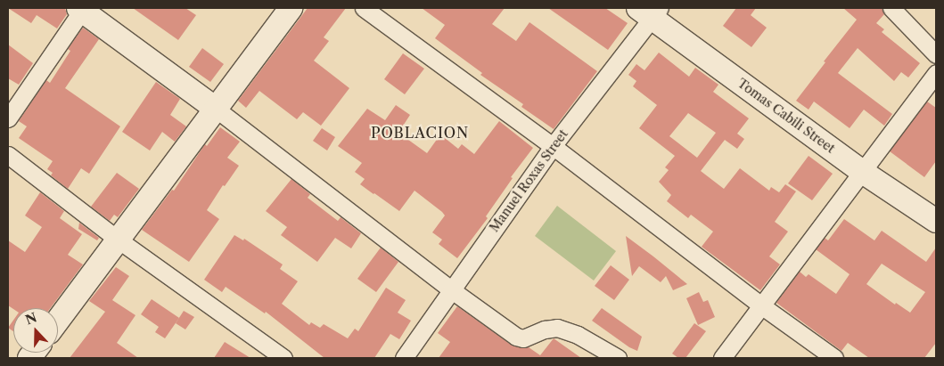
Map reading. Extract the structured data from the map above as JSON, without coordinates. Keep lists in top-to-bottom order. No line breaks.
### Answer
{"streets":{"street":["Tomas Cabili Street","Manuel Roxas Street"]},"crossings":[["Tomas Cabili Street","Manuel Roxas Street"]],"districts":["POBLACION"],"north":"top"}
